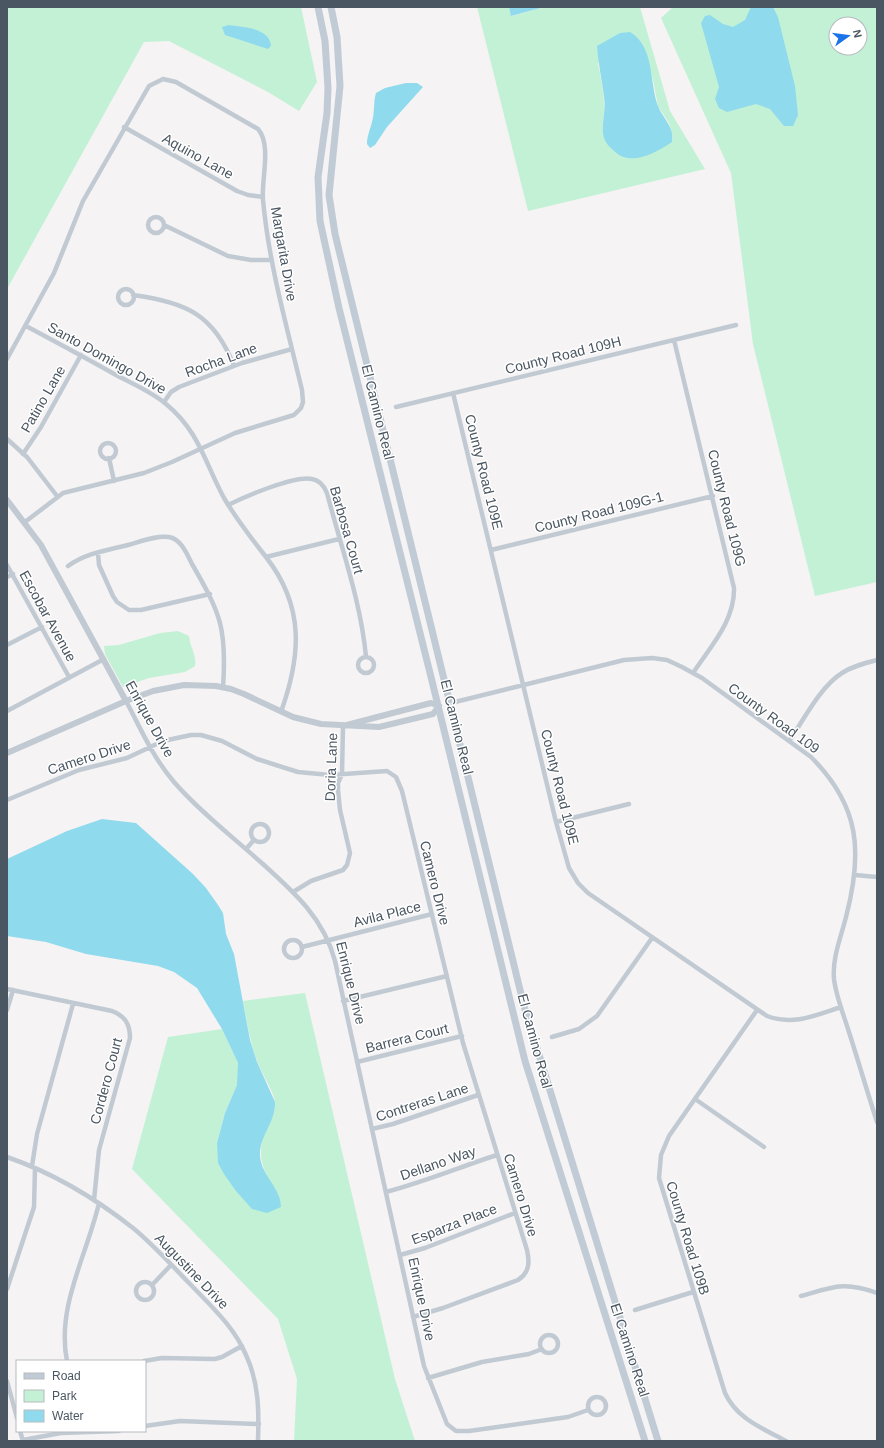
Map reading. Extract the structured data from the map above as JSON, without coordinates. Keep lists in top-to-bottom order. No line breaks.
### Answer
{"streets":{"main road":["El Camino Real"],"street":["Aquino Lane","Margarita Drive","County Road 109H","Santo Domingo Drive","Rocha Lane","Patino Lane","County Road 109E","County Road 109G","County Road 109G-1","Barbosa Court","Escobar Avenue","County Road 109","Enrique Drive","Camero Drive","Doria Lane","Avila Place","Barrera Court","Cordero Court","Contreras Lane","Dellano Way","Esparza Place","County Road 109B","Augustine Drive"]},"crossings":[["Aquino Lane","Margarita Drive"],["Margarita Drive","Santo Domingo Drive"],["Margarita Drive","Rocha Lane"],["Margarita Drive","Enrique Drive"],["County Road 109H","County Road 109E"],["County Road 109H","County Road 109G"],["Santo Domingo Drive","Rocha Lane"],["Santo Domingo Drive","Patino Lane"],["Santo Domingo Drive","Barbosa Court"],["El Camino Real","County Road 109"],["County Road 109E","County Road 109G-1"],["County Road 109E","County Road 109"],["County Road 109E","County Road 109B"],["County Road 109G","County Road 109G-1"],["County Road 109G","County Road 109"],["Enrique Drive","Camero Drive"],["Enrique Drive","Doria Lane"],["Enrique Drive","Avila Place"],["Enrique Drive","Barrera Court"],["Enrique Drive","Contreras Lane"],["Enrique Drive","Dellano Way"],["Enrique Drive","Esparza Place"],["Camero Drive","Doria Lane"],["Camero Drive","Avila Place"],["Camero Drive","Barrera Court"],["Camero Drive","Contreras Lane"],["Camero Drive","Dellano Way"],["Camero Drive","Esparza Place"],["Cordero Court","Augustine Drive"]],"legend":["Road","Park","Water"],"north":"right"}
